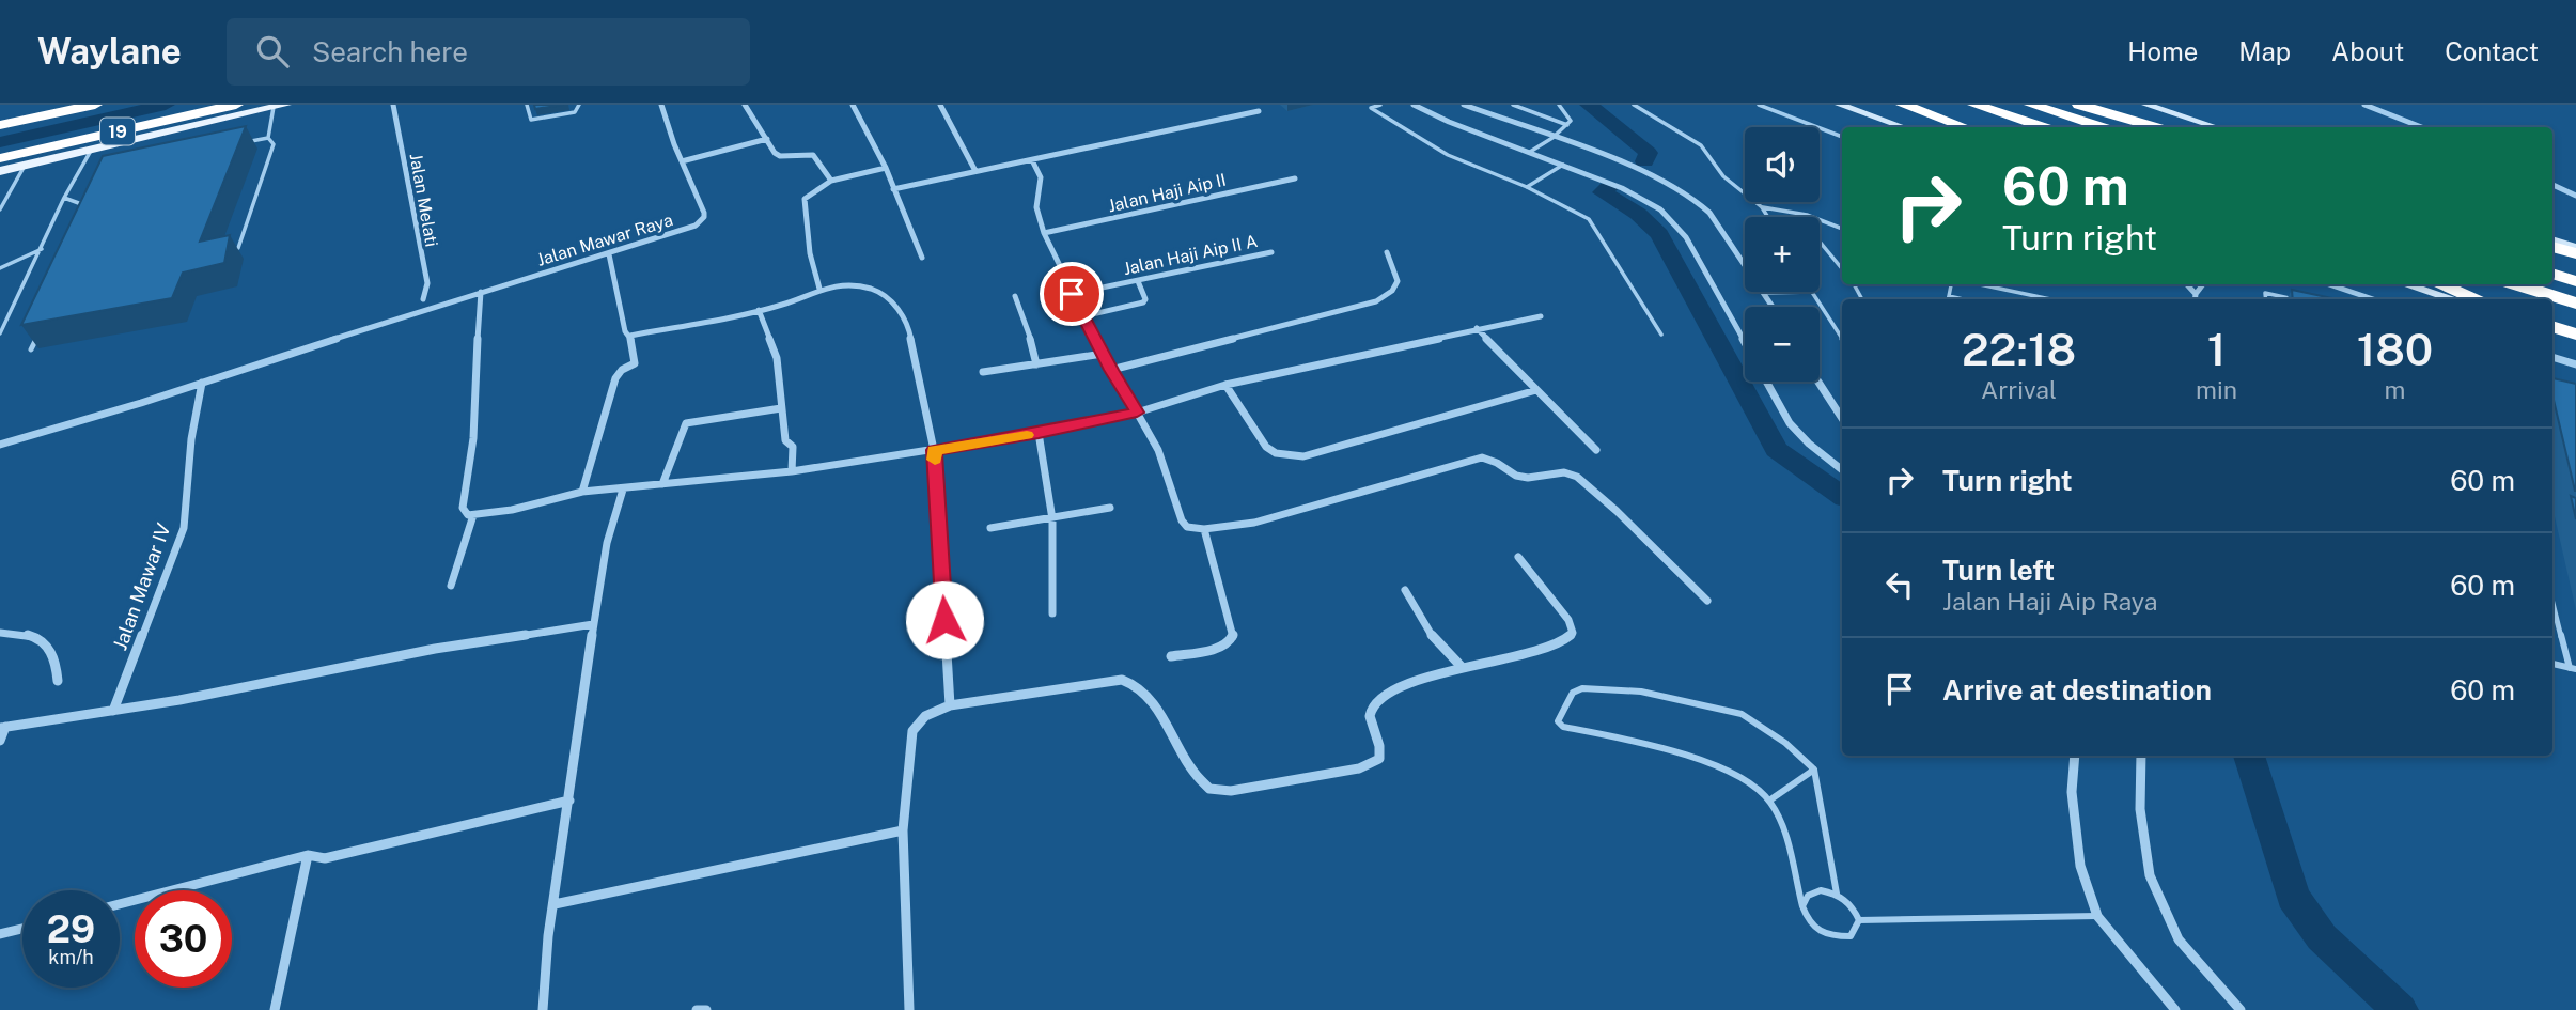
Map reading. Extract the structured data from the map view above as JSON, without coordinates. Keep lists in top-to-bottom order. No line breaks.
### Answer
{"streets":{"highway":["19"],"street":["Jalan Haji Aip II","Jalan Melati","Jalan Mawar Raya","Jalan Haji Aip II A","Jalan Mawar IV"]},"crossings":[["Jalan Mawar Raya","Jalan Mawar IV"]],"page":{"header":"Waylane","search":"Search here","nav":["Home","Map","About","Contact"],"map_buttons":["+","−"],"turn":["60 m","Turn right"],"eta":["22:18","Arrival","1","min","180","m"],"list":[{"name":"Turn right","value":"60 m"},{"name":"Turn left","note":"Jalan Haji Aip Raya","value":"60 m"},{"name":"Arrive at destination","value":"60 m"}],"speed":"29 km/h","limit":"30"}}
